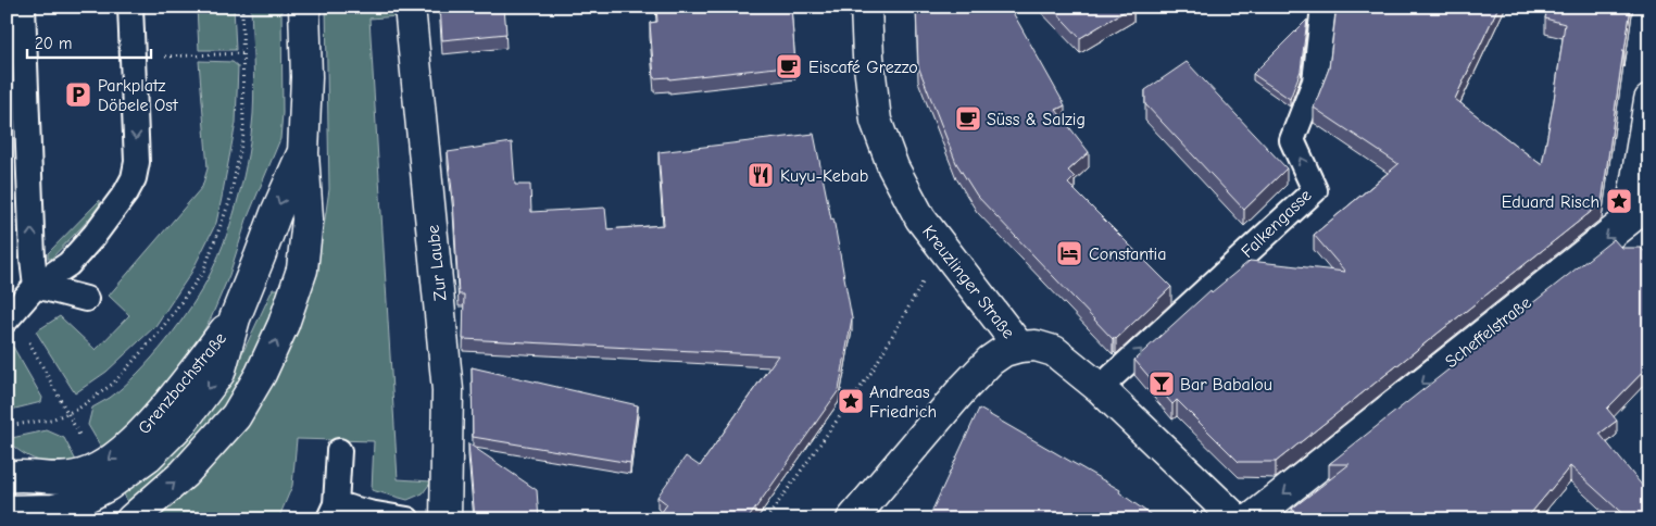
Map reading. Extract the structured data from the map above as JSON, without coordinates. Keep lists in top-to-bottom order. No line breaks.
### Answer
{"streets":{"street":["Zur Laube","Kreuzlinger Straße","Scheffelstraße","Grenzbachstraße"],"lane":["Falkengasse"]},"crossings":[["Falkengasse","Kreuzlinger Straße"]],"one_way":["Falkengasse","Scheffelstraße"],"places":{"cafe":["Eiscafé Grezzo","Süss & Salzig"],"parking":["Parkplatz Döbele Ost"],"restaurant":["Kuyu-Kebab"],"place":["Eduard Risch","Andreas Friedrich"],"hotel":["Constantia"],"bar":["Bar Babalou"]},"scale_bar":"20 m"}
